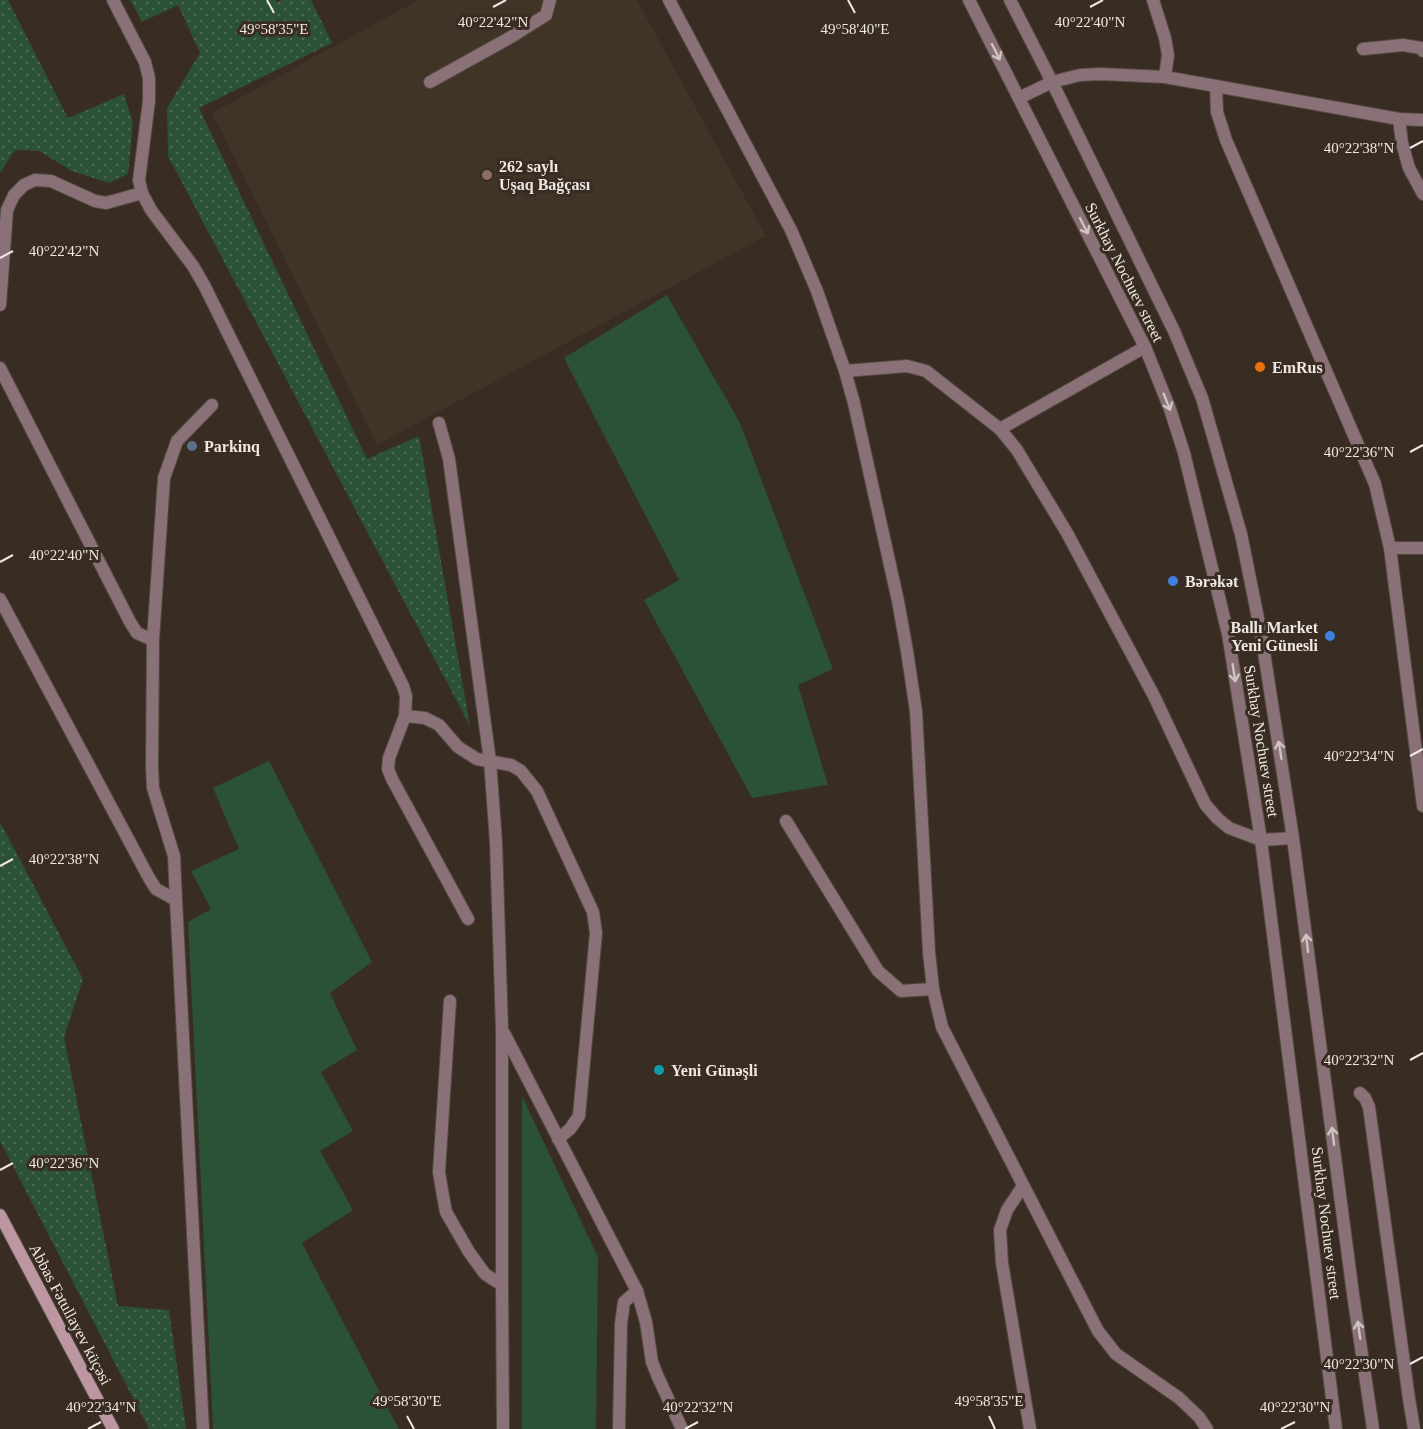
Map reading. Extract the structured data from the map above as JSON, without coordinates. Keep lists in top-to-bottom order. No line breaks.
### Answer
{"streets":{"main road":["Abbas Fətullayev küçəsi"],"street":["Surkhay Nochuev street"]},"places":["262 saylı Uşaq Bağçası","EmRus","Parkinq","Bərəkət","Ballı Market Yeni Günesli","Yeni Günəşli"],"coordinates":["40°22'42\"N","40°22'40\"N","49°58'35\"E","49°58'40\"E","40°22'38\"N","40°22'36\"N","40°22'34\"N","40°22'32\"N","40°22'30\"N","49°58'30\"E"]}
